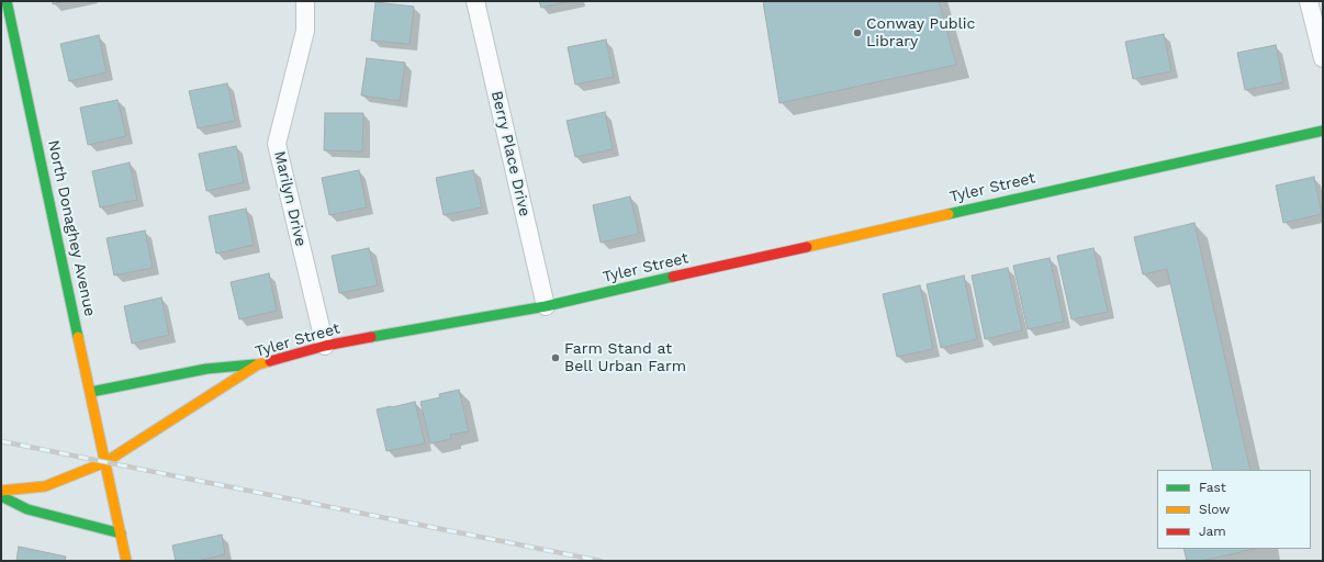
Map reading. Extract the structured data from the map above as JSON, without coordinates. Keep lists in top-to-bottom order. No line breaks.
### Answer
{"streets":{"street":["Berry Place Drive","Tyler Street","Marilyn Drive","North Donaghey Avenue"]},"crossings":[["Berry Place Drive","Tyler Street"],["Tyler Street","Marilyn Drive"],["Tyler Street","North Donaghey Avenue"]],"places":["Conway Public Library","Farm Stand at Bell Urban Farm"],"legend":["Fast","Slow","Jam"]}
